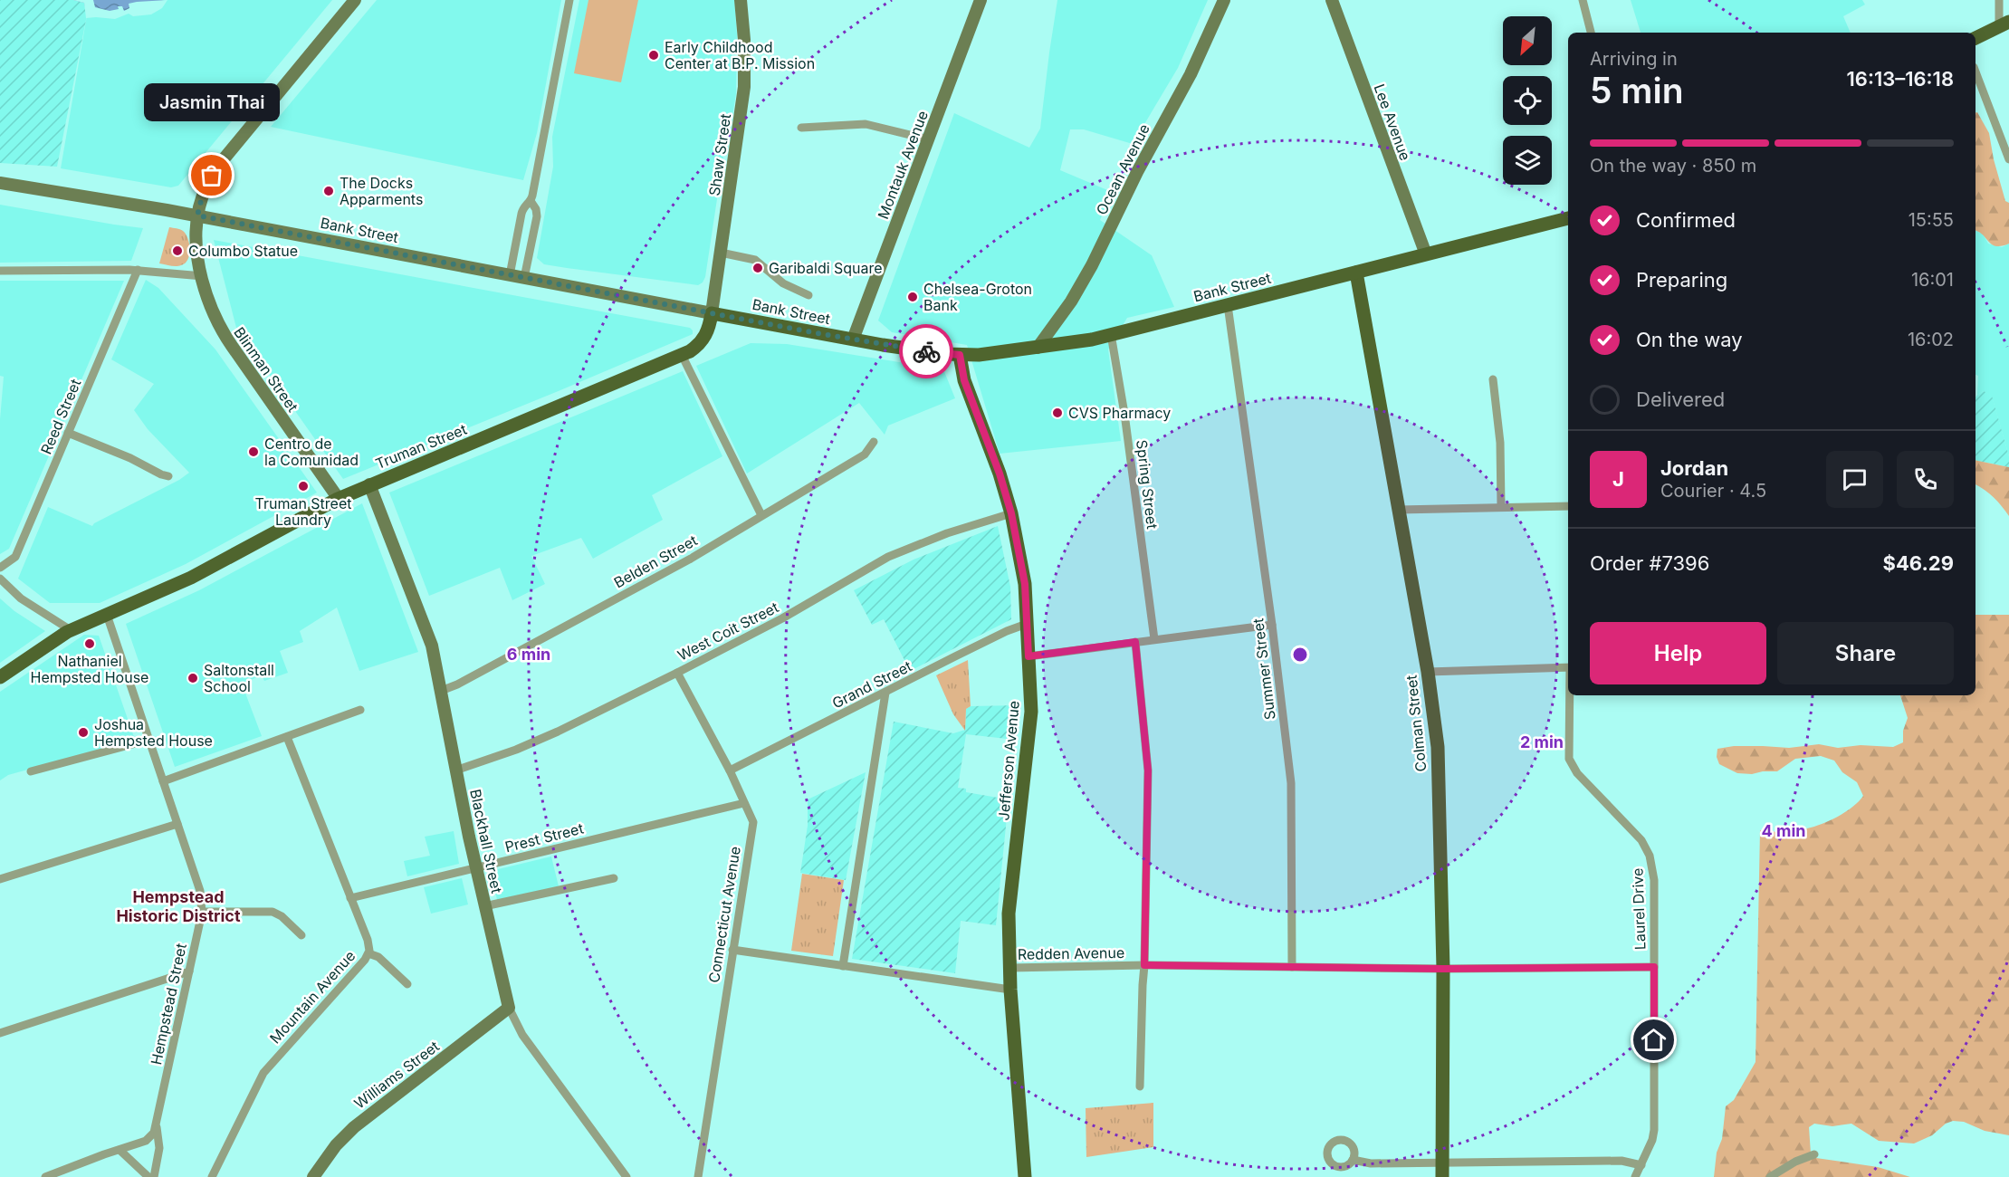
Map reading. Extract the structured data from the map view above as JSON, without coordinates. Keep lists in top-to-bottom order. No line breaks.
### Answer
{"streets":{"main road":["Bank Street","Truman Street","Colman Street","Jefferson Avenue"],"street":["Lee Avenue","Shaw Street","Montauk Avenue","Ocean Avenue","Blinman Street","Reed Street","Spring Street","Belden Street","West Coit Street","Summer Street","Grand Street","Prest Street","Blackhall Street","Laurel Drive","Connecticut Avenue","Redden Avenue","Mountain Avenue","Hempstead Street","Williams Street"]},"crossings":[["Lee Avenue","Bank Street"],["Shaw Street","Bank Street"],["Shaw Street","Truman Street"],["Montauk Avenue","Bank Street"],["Ocean Avenue","Bank Street"],["Bank Street","Blinman Street"],["Bank Street","Truman Street"],["Bank Street","Spring Street"],["Bank Street","Summer Street"],["Bank Street","Colman Street"],["Bank Street","Jefferson Avenue"],["Blinman Street","Truman Street"],["Truman Street","Blackhall Street"],["Truman Street","Hempstead Street"],["Belden Street","Blackhall Street"],["West Coit Street","Jefferson Avenue"],["West Coit Street","Blackhall Street"],["West Coit Street","Connecticut Avenue"],["Summer Street","Redden Avenue"],["Grand Street","Jefferson Avenue"],["Grand Street","Connecticut Avenue"],["Colman Street","Redden Avenue"],["Jefferson Avenue","Redden Avenue"],["Prest Street","Blackhall Street"],["Prest Street","Connecticut Avenue"],["Prest Street","Mountain Avenue"],["Blackhall Street","Williams Street"],["Laurel Drive","Redden Avenue"]],"districts":["Hempstead Historic District"],"places":["Early Childhood Center at B.P. Mission","Jasmin Thai","The Docks Apparments","Columbo Statue","Garibaldi Square","Chelsea-Groton Bank","CVS Pharmacy","Centro de la Comunidad","Truman Street Laundry","Nathaniel Hempsted House","Saltonstall School","Joshua Hempsted House"],"north":"bottom left","page":{"heading":["5 min","Arriving in","16:13–16:18"],"panel":["Jordan","Courier · 4.5","Order #7396","$46.29"],"bubble":"Jasmin Thai","bar":"On the way · 850 m","list":[["Confirmed","15:55"],["Preparing","16:01"],["On the way","16:02"],"Delivered"],"round":"J","buttons":["Help","Share"]},"rings":["6 min","2 min","4 min"]}
